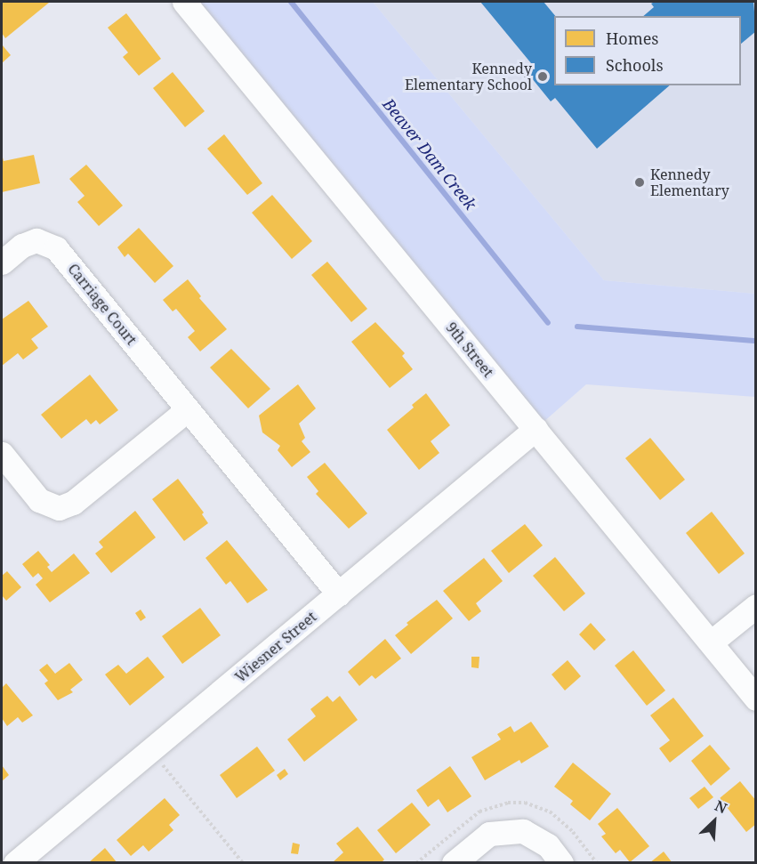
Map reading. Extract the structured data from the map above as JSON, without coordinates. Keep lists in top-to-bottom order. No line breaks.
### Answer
{"streets":{"street":["Carriage Court","9th Street","Wiesner Street"]},"crossings":[["Carriage Court","Wiesner Street"],["9th Street","Wiesner Street"]],"water":["Beaver Dam Creek"],"places":["Kennedy Elementary School","Kennedy Elementary"],"legend":["Homes","Schools"],"north":"top right"}
